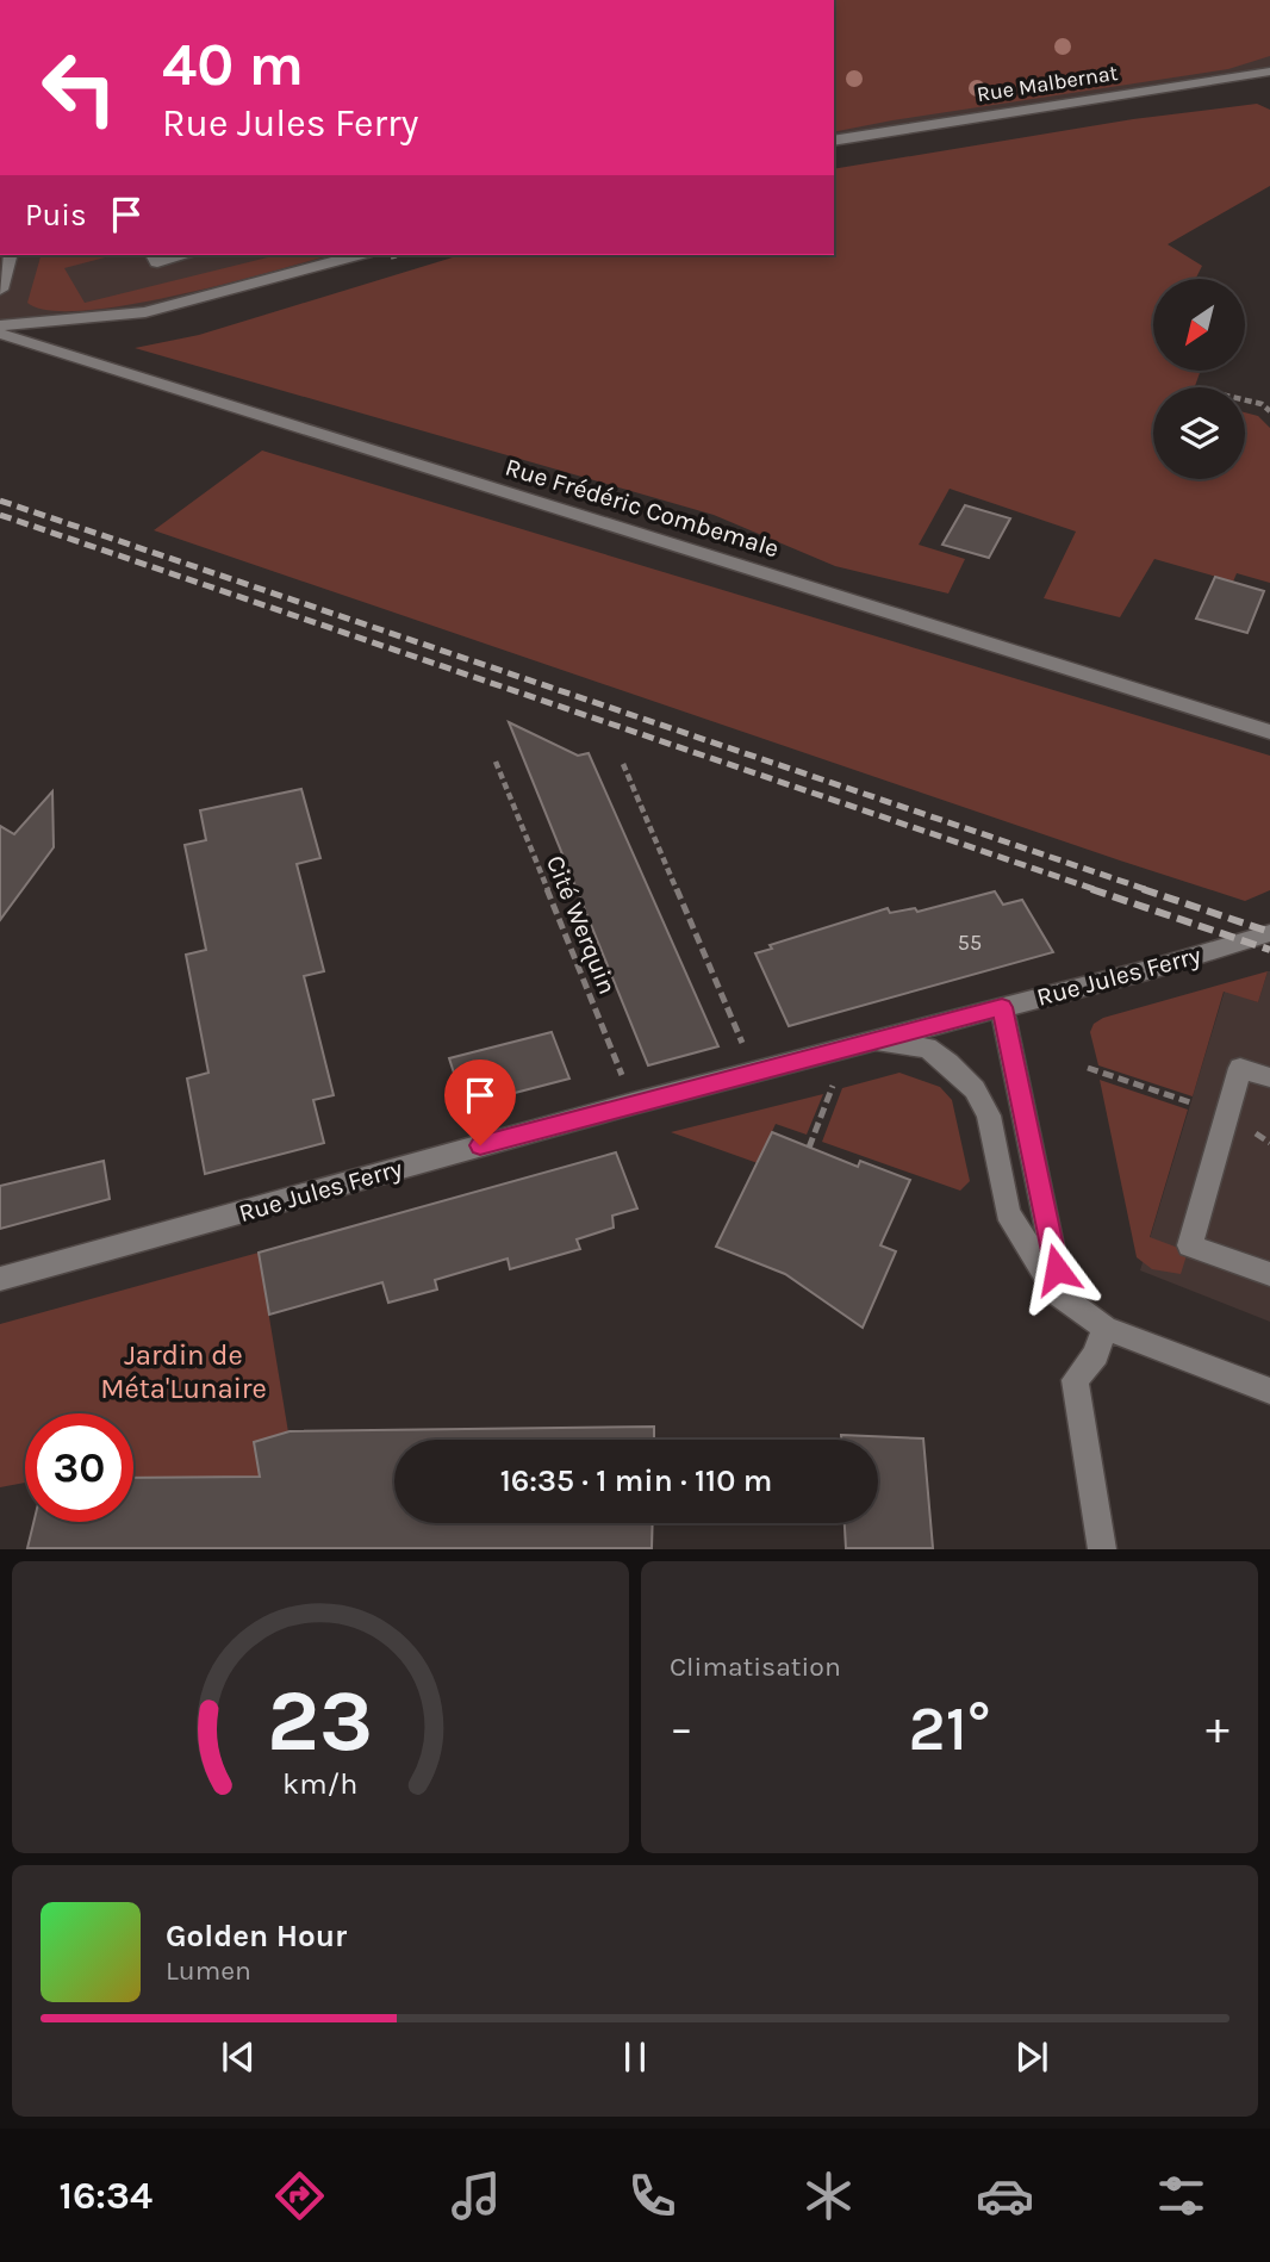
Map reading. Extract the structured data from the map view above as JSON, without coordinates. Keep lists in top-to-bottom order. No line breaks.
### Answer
{"streets":{"street":["Rue Malbernat","Rue Frédéric Combemale","Rue Jules Ferry"],"path":["Cité Werquin"]},"crossings":[["Cité Werquin","Rue Jules Ferry"]],"parks":["Jardin de Méta'Lunaire"],"house_numbers":["55"],"north":"bottom left","page":{"turn":["40 m","Rue Jules Ferry"],"then":"Puis","limit":"30","trip":"16:35 · 1 min · 110 m","tile":"Climatisation","heat":["−","21°","+"],"song":["Golden Hour","Lumen"],"tabs":"16:34","gauge":["23","km/h"]}}
